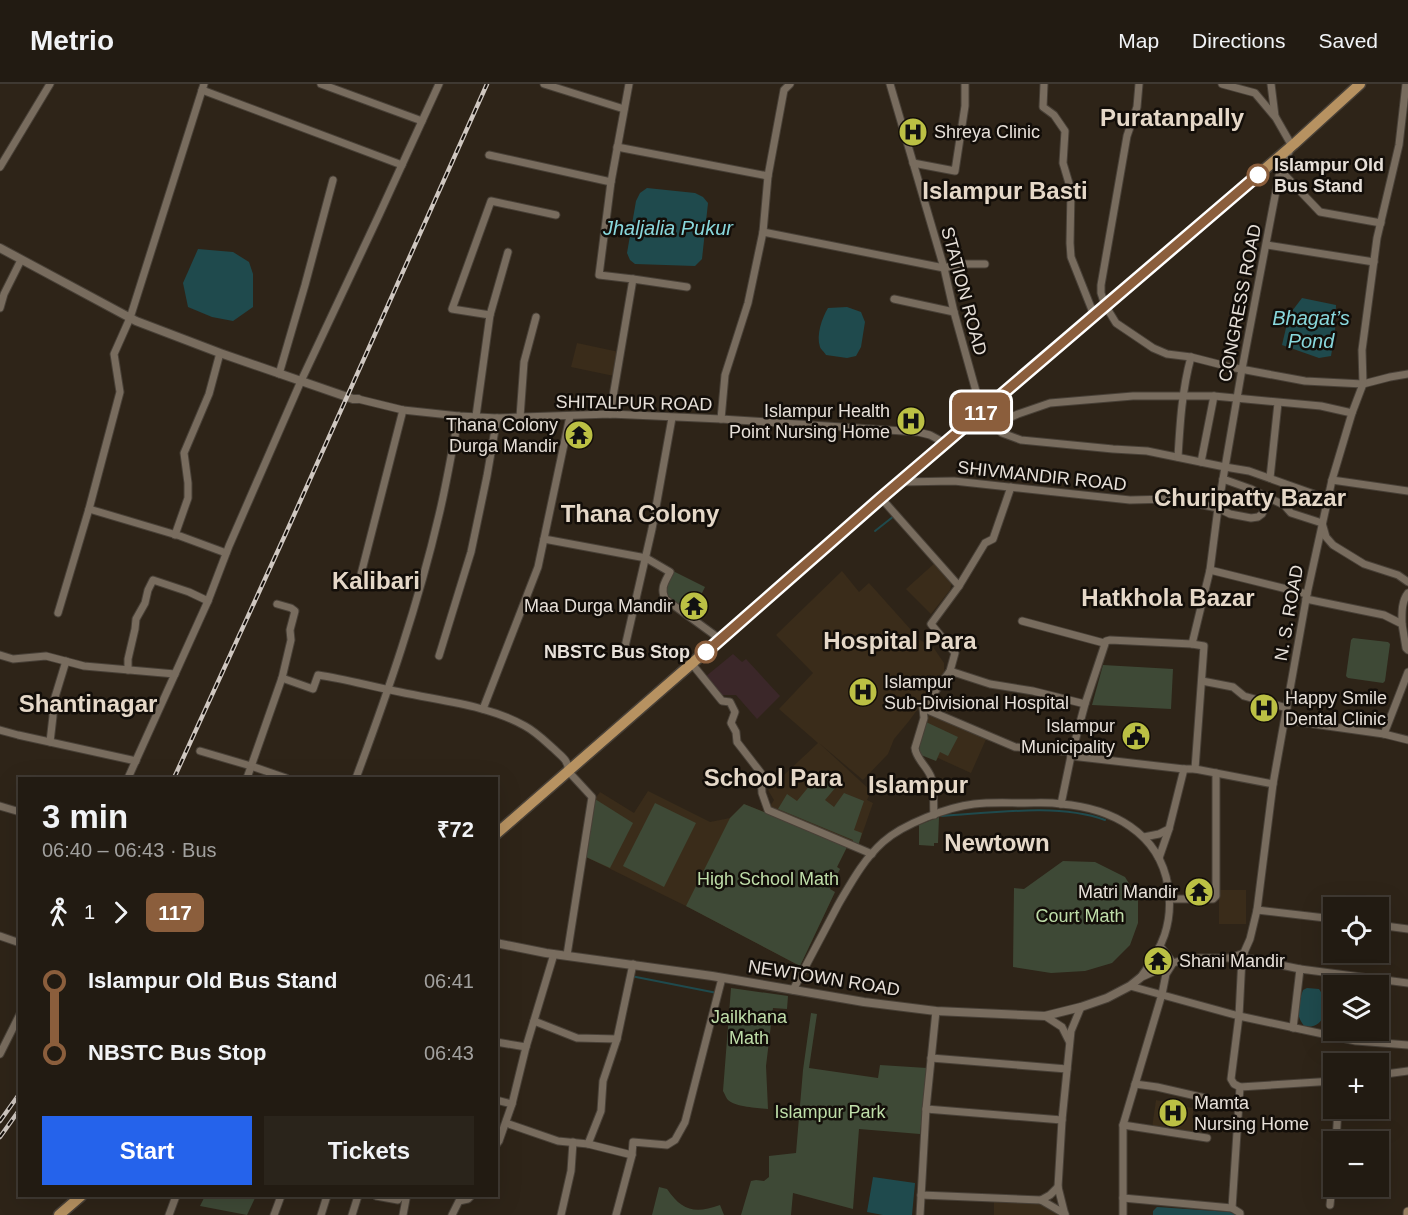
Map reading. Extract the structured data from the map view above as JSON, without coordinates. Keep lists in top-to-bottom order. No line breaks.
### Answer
{"streets":{"street":["STATION ROAD","CONGRESS ROAD","SHITALPUR ROAD","SHIVMANDIR ROAD","N. S. ROAD","NEWTOWN ROAD"]},"crossings":[["CONGRESS ROAD","SHIVMANDIR ROAD"]],"districts":["Puratanpally","Islampur Basti","Churipatty Bazar","Thana Colony","Kalibari","Hatkhola Bazar","Hospital Para","Shantinagar","School Para","Islampur","Newtown"],"water":["Jhaljalia Pukur","Bhagat’s Pond"],"parks":["High School Math","Court Math","Jailkhana Math","Islampur Park"],"places":{"hospital":["Shreya Clinic","Islampur Health Point Nursing Home","Islampur Sub-Divisional Hospital","Happy Smile Dental Clinic","Mamta Nursing Home"],"other":["Islampur Old Bus Stand","NBSTC Bus Stop"],"temple":["Thana Colony Durga Mandir","Maa Durga Mandir","Matri Mandir","Shani Mandir"],"public building":["Islampur Municipality"]},"lines":["bus line 117"],"page":{"header":"Metrio","nav":["Map","Directions","Saved"],"on_map":"117","heading":["3 min","06:40 – 06:43 · Bus","₹72"],"legs":["1","117"],"map_buttons":["+","−"],"list":[{"name":"Islampur Old Bus Stand","value":"06:41"},{"name":"NBSTC Bus Stop","value":"06:43"}],"buttons":["Start","Tickets"]}}
